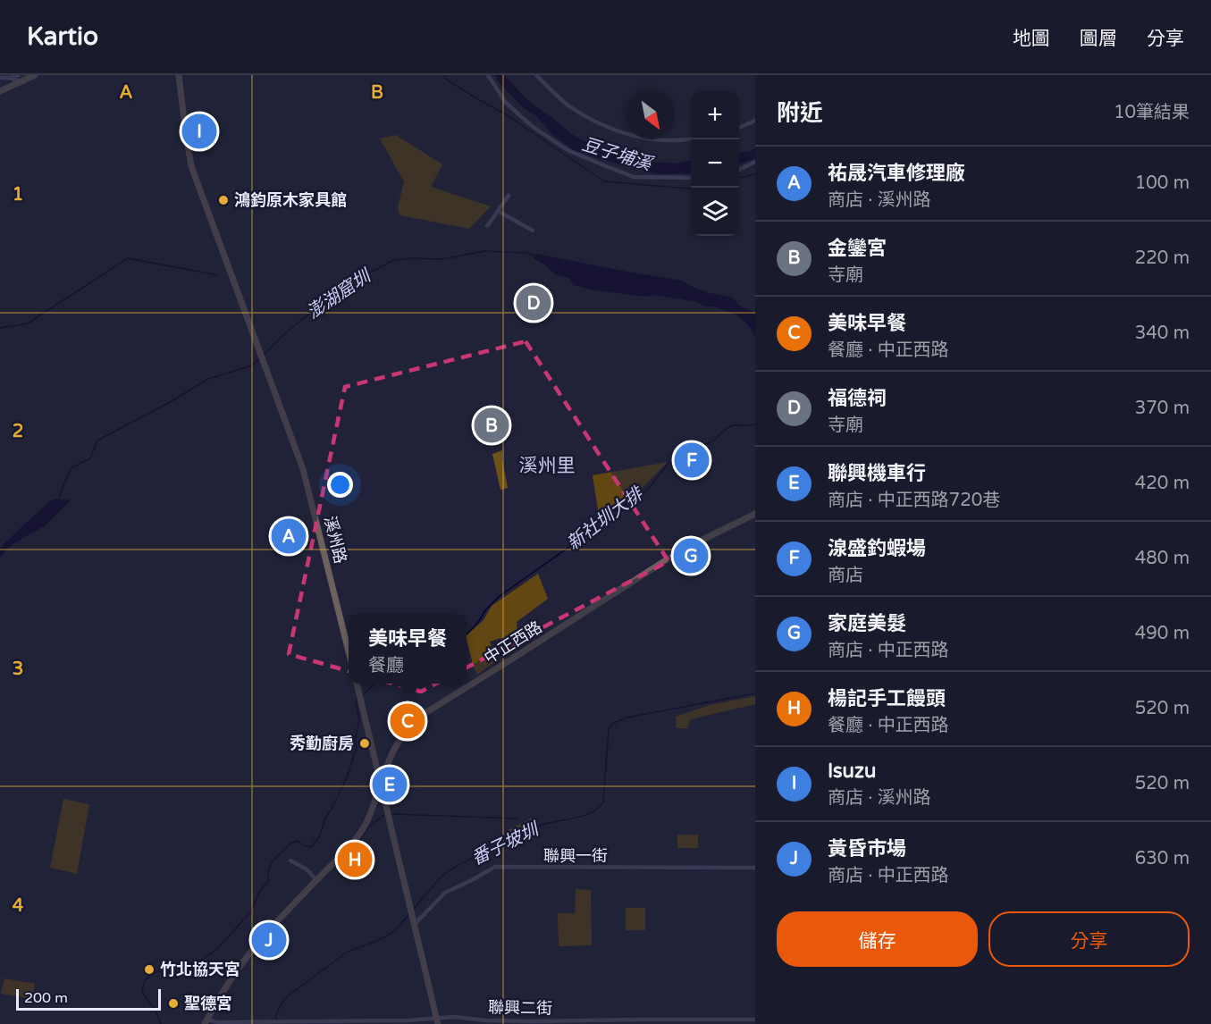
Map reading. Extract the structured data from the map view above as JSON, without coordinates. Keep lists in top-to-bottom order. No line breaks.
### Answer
{"streets":{"street":["溪州路","中正西路","聯興一街","聯興二街"]},"crossings":[["中正西路","聯興二街"]],"districts":["溪州里"],"water":["豆子埔溪","澎湖窟圳","新社圳大排","番子坡圳"],"places":["鴻鈞原木家具館","秀勤廚房","竹北協天宮","聖德宮"],"scale_bar":"200 m","north":"bottom right","page":{"header":"Kartio","nav":["地圖","圖層","分享"],"heading":["附近","10筆結果"],"map_buttons":["+","−"],"pins":["I","D","B","F","A","G","C","E","H","J"],"list":[{"mark":"A","name":"祐晟汽車修理廠","note":"商店 · 溪州路","value":"100 m"},{"mark":"B","name":"金鑾宮","note":"寺廟","value":"220 m"},{"mark":"C","name":"美味早餐","note":"餐廳 · 中正西路","value":"340 m"},{"mark":"D","name":"福德祠","note":"寺廟","value":"370 m"},{"mark":"E","name":"聯興機車行","note":"商店 · 中正西路720巷","value":"420 m"},{"mark":"F","name":"湶盛釣蝦場","note":"商店","value":"480 m"},{"mark":"G","name":"家庭美髮","note":"商店 · 中正西路","value":"490 m"},{"mark":"H","name":"楊記手工饅頭","note":"餐廳 · 中正西路","value":"520 m"},{"mark":"I","name":"Isuzu","note":"商店 · 溪州路","value":"520 m"},{"mark":"J","name":"黃昏市場","note":"商店 · 中正西路","value":"630 m"}],"popup":["美味早餐","餐廳"],"buttons":["儲存","分享"],"scale":"200 m"},"grid":{"columns":["A","B"],"rows":["1","2","3","4"]}}
